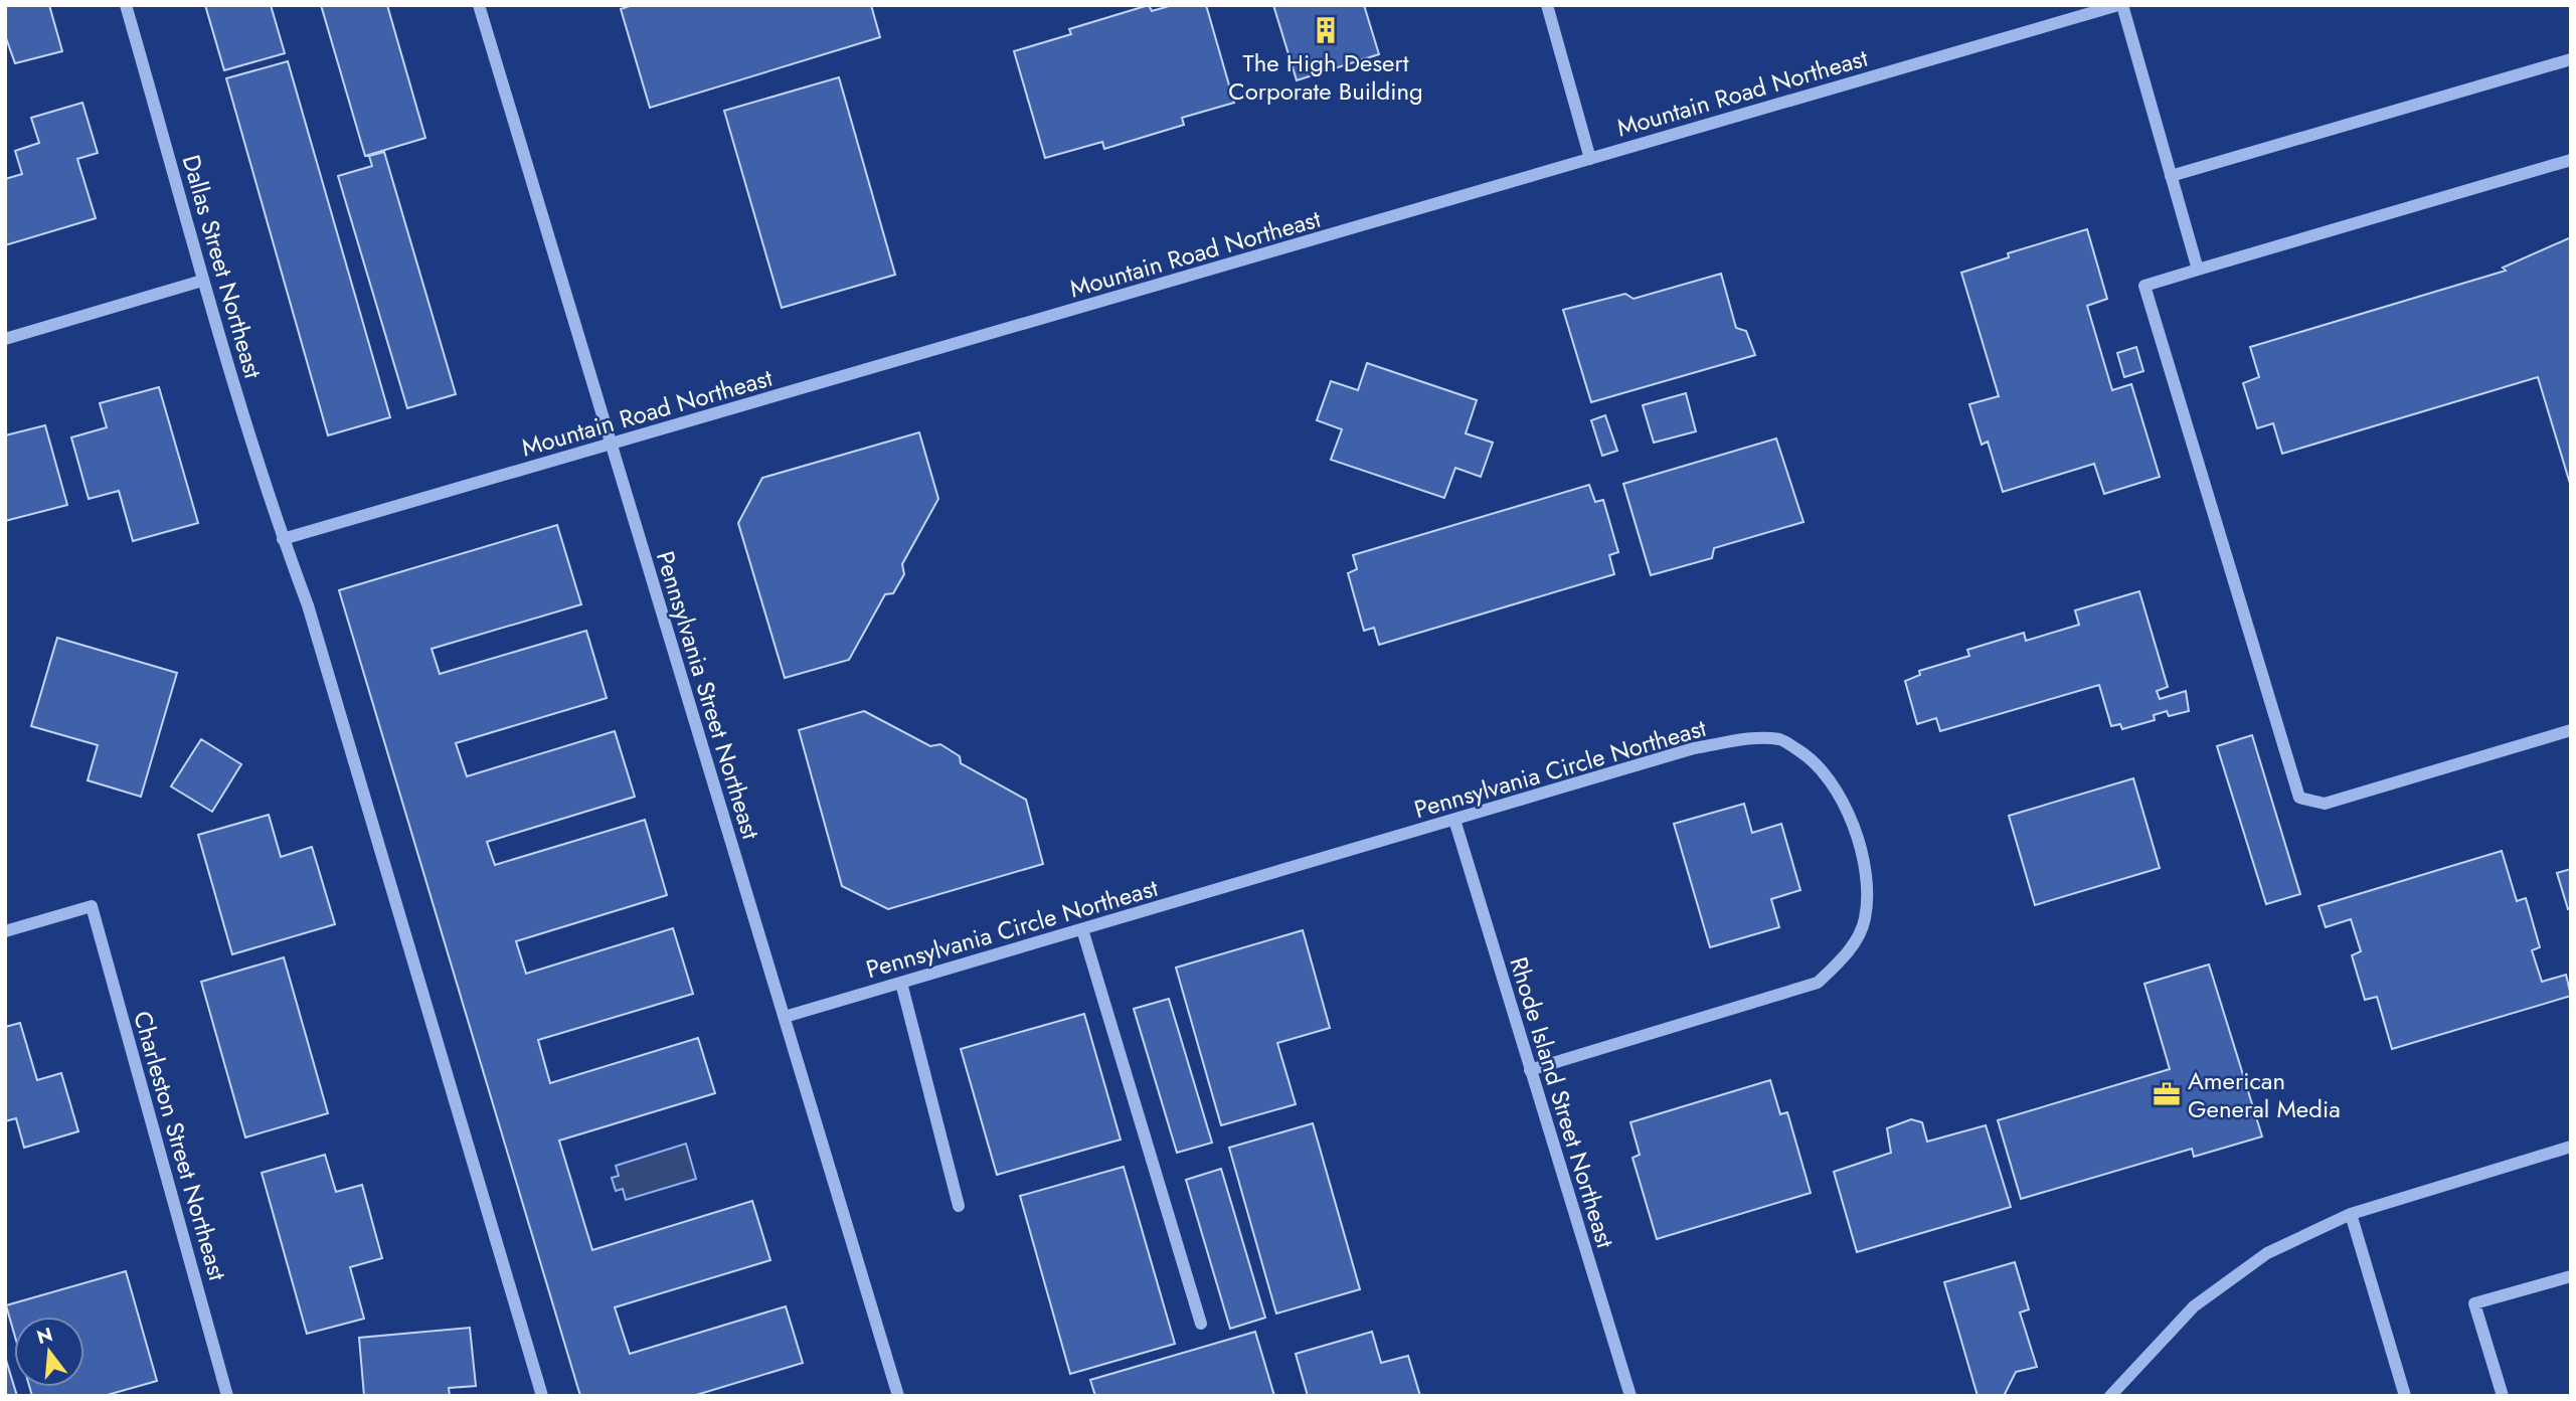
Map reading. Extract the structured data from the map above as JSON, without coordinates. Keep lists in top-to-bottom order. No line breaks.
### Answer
{"streets":{"street":["Mountain Road Northeast","Dallas Street Northeast","Pennsylvania Street Northeast","Pennsylvania Circle Northeast","Rhode Island Street Northeast","Charleston Street Northeast"]},"crossings":[["Mountain Road Northeast","Dallas Street Northeast"],["Mountain Road Northeast","Pennsylvania Street Northeast"],["Pennsylvania Street Northeast","Pennsylvania Circle Northeast"],["Pennsylvania Circle Northeast","Rhode Island Street Northeast"]],"places":{"building":["The High Desert Corporate Building"],"office":["American General Media"]},"north":"top"}
